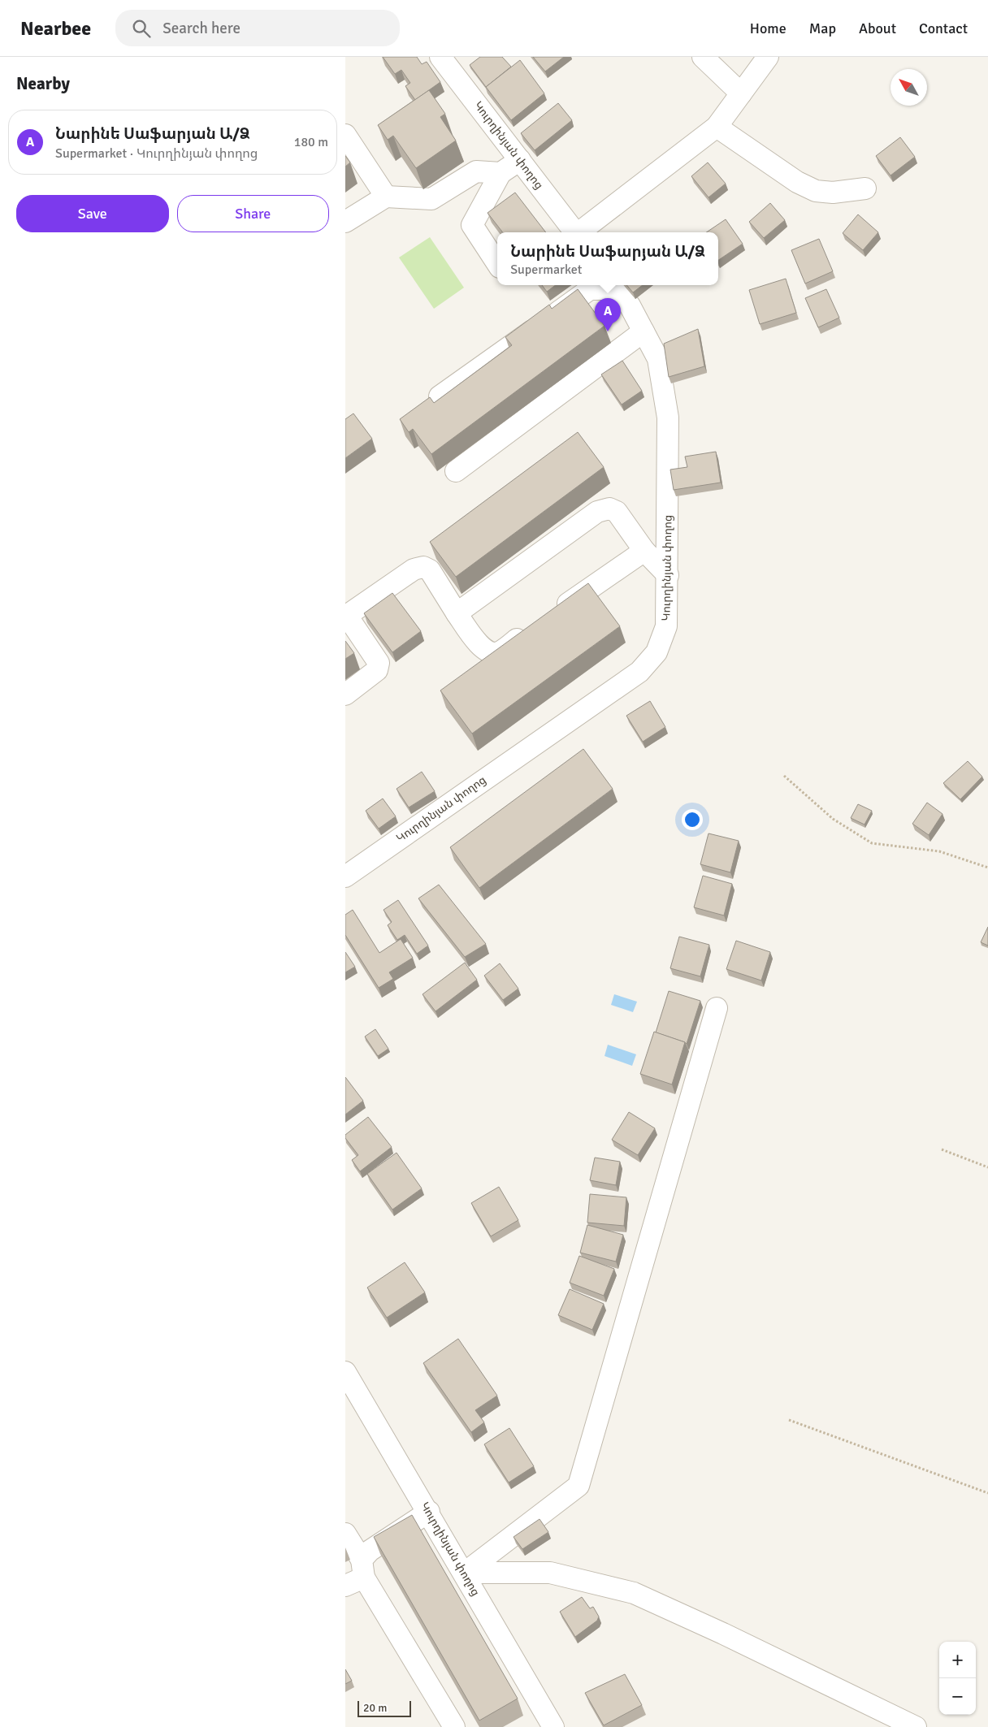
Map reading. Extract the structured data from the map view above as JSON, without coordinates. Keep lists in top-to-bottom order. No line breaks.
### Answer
{"streets":{"street":["Կուրղինյան փողոց"]},"scale_bar":"20 m","north":"top left","page":{"header":"Nearbee","search":"Search here","nav":["Home","Map","About","Contact"],"heading":"Nearby","list":[{"mark":"A","name":"Նարինե Սաֆարյան Ա/Ձ","note":"Supermarket · Կուրղինյան փողոց","value":"180 m"}],"buttons":["Save","Share"],"popup":["Նարինե Սաֆարյան Ա/Ձ","Supermarket"],"pins":"A","map_buttons":["+","−"],"scale":"20 m"}}
